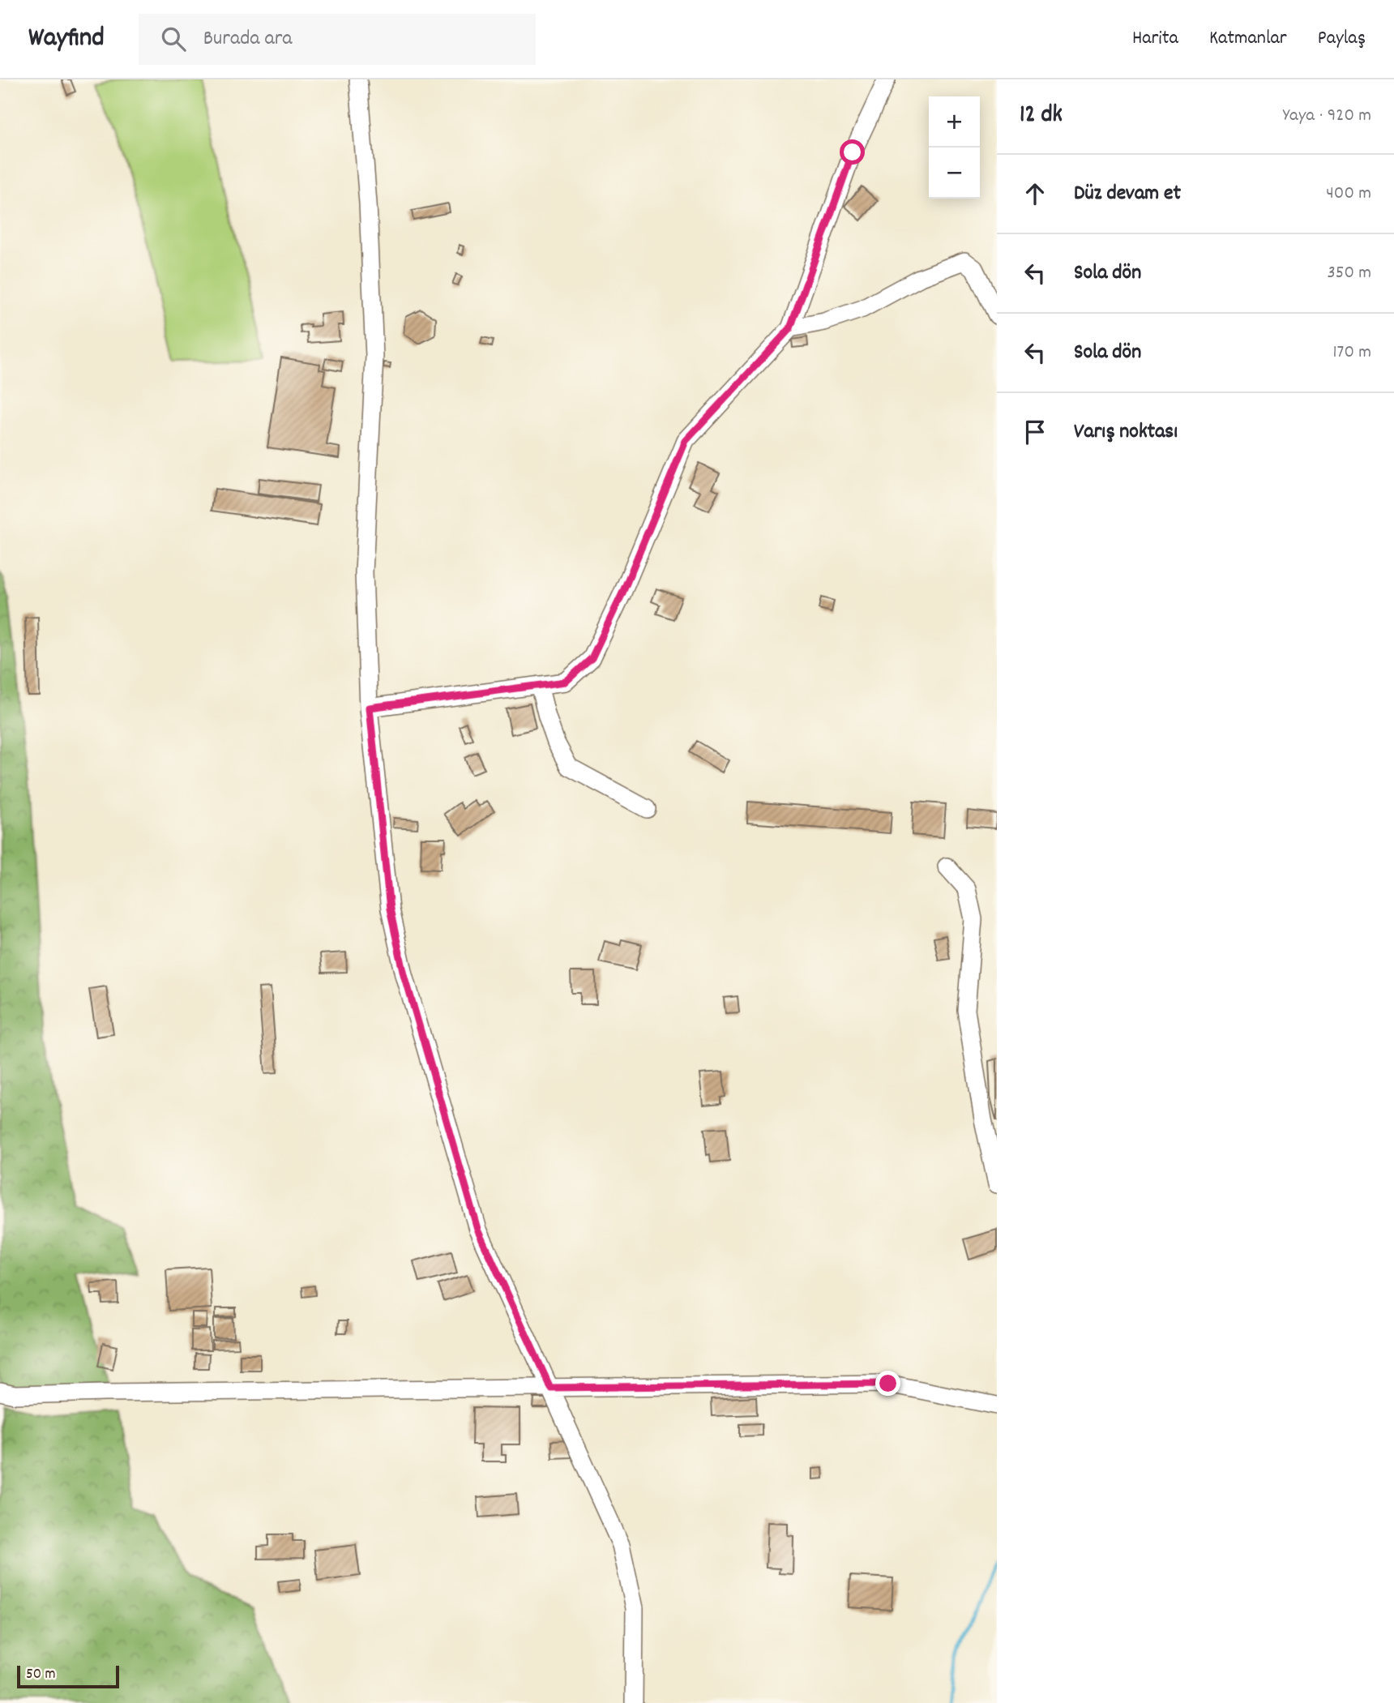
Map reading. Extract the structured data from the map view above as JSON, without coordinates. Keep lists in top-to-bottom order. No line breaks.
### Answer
{"scale_bar":"50 m","page":{"header":"Wayfind","search":"Burada ara","nav":["Harita","Katmanlar","Paylaş"],"heading":["12 dk","Yaya · 920 m"],"map_buttons":["+","−"],"list":[["Düz devam et","400 m"],["Sola dön","350 m"],["Sola dön","170 m"],"Varış noktası"],"scale":"50 m"}}
